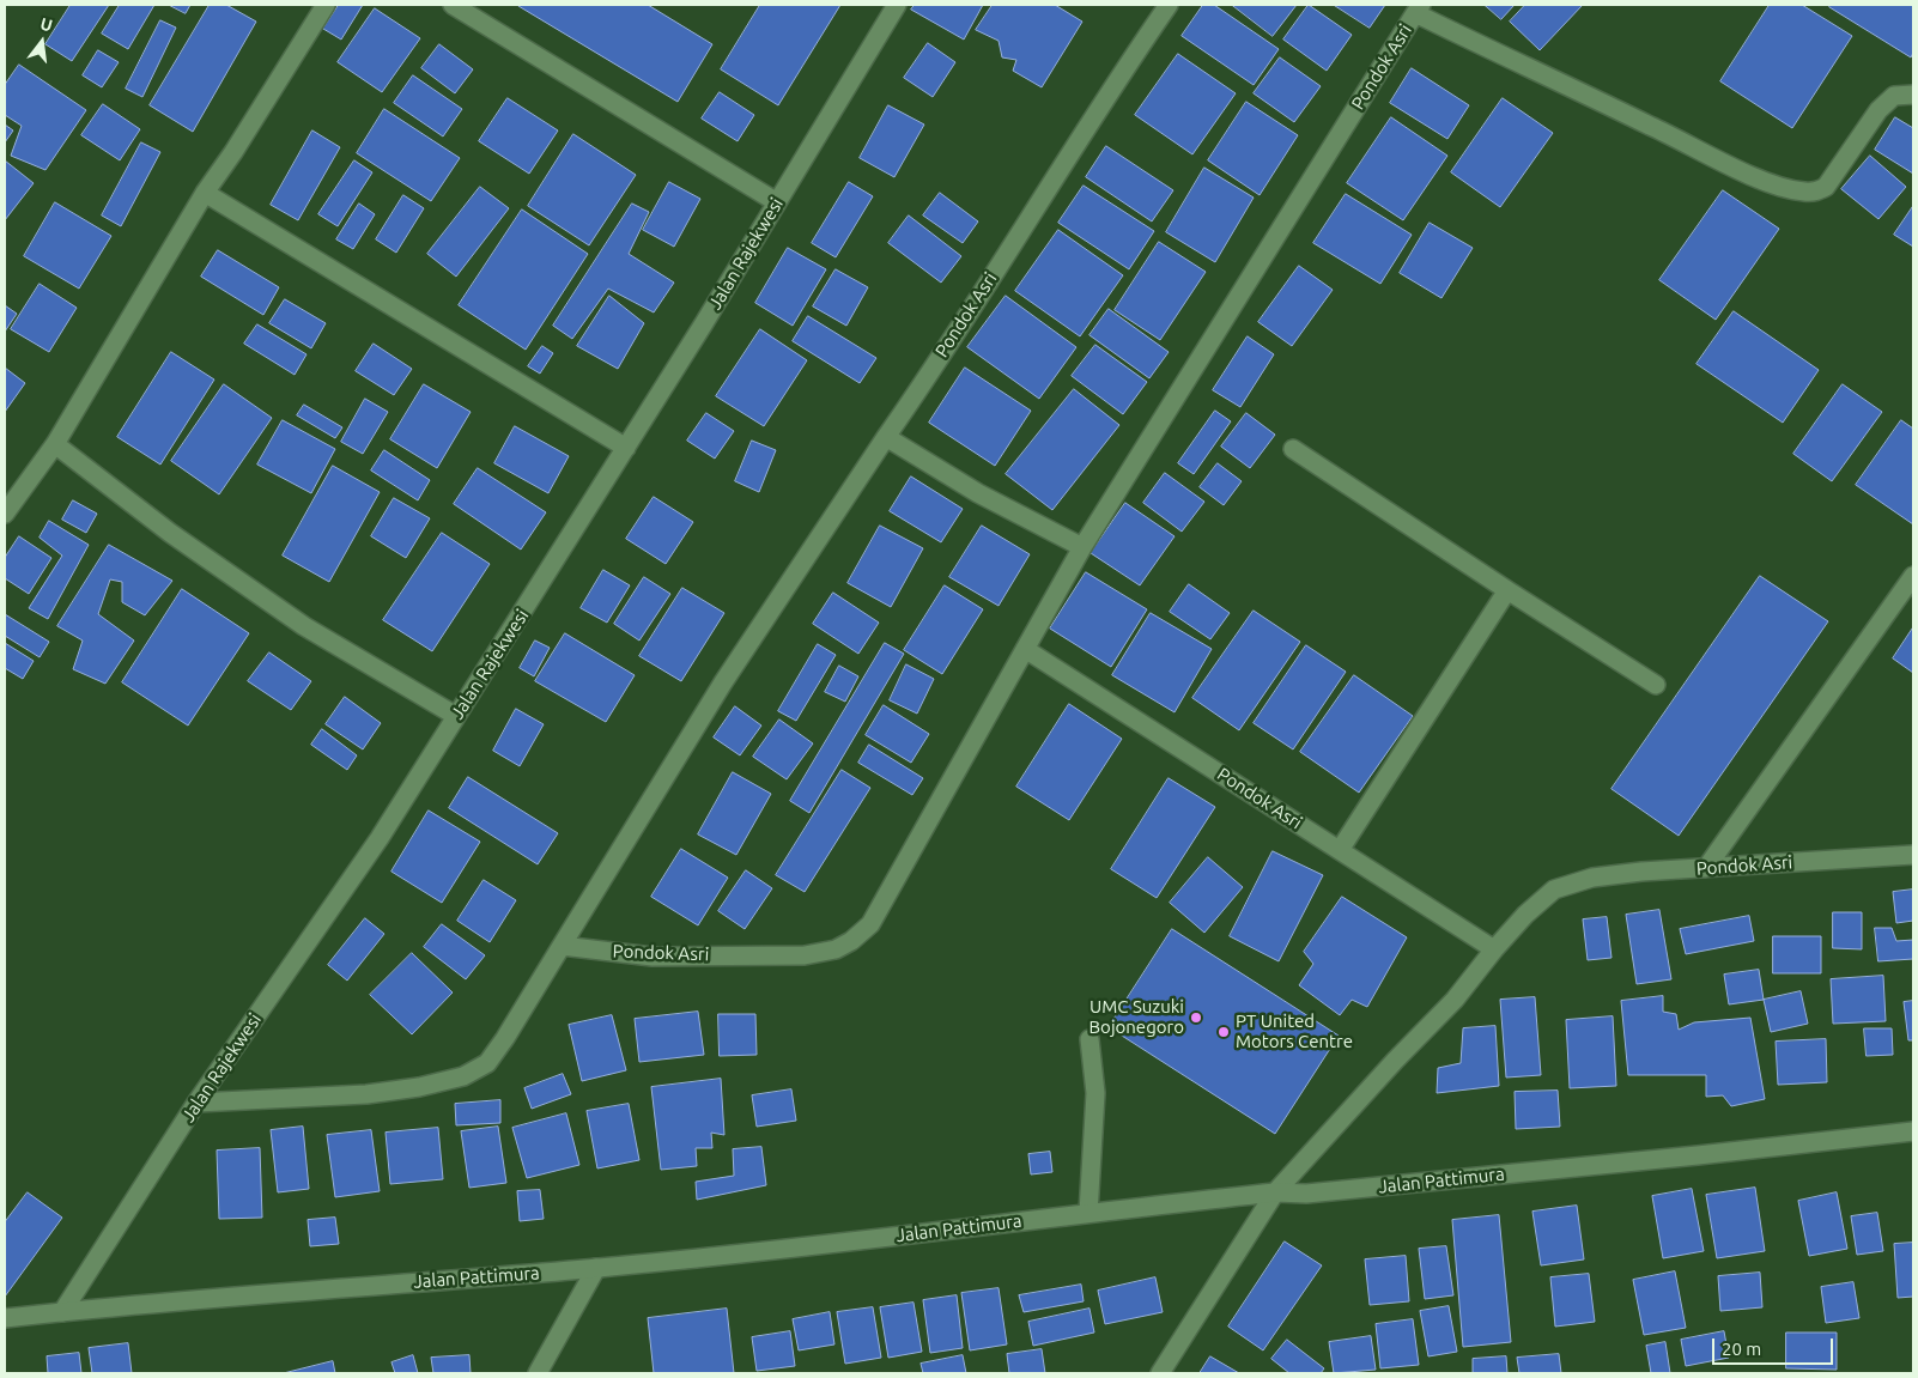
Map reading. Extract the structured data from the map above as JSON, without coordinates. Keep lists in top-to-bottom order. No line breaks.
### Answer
{"streets":{"street":["Pondok Asri","Jalan Rajekwesi","Jalan Pattimura"]},"crossings":[["Pondok Asri","Jalan Pattimura"],["Jalan Rajekwesi","Jalan Pattimura"]],"places":["UMC Suzuki Bojonegoro","PT United Motors Centre"],"scale_bar":"20 m","north":"top"}
